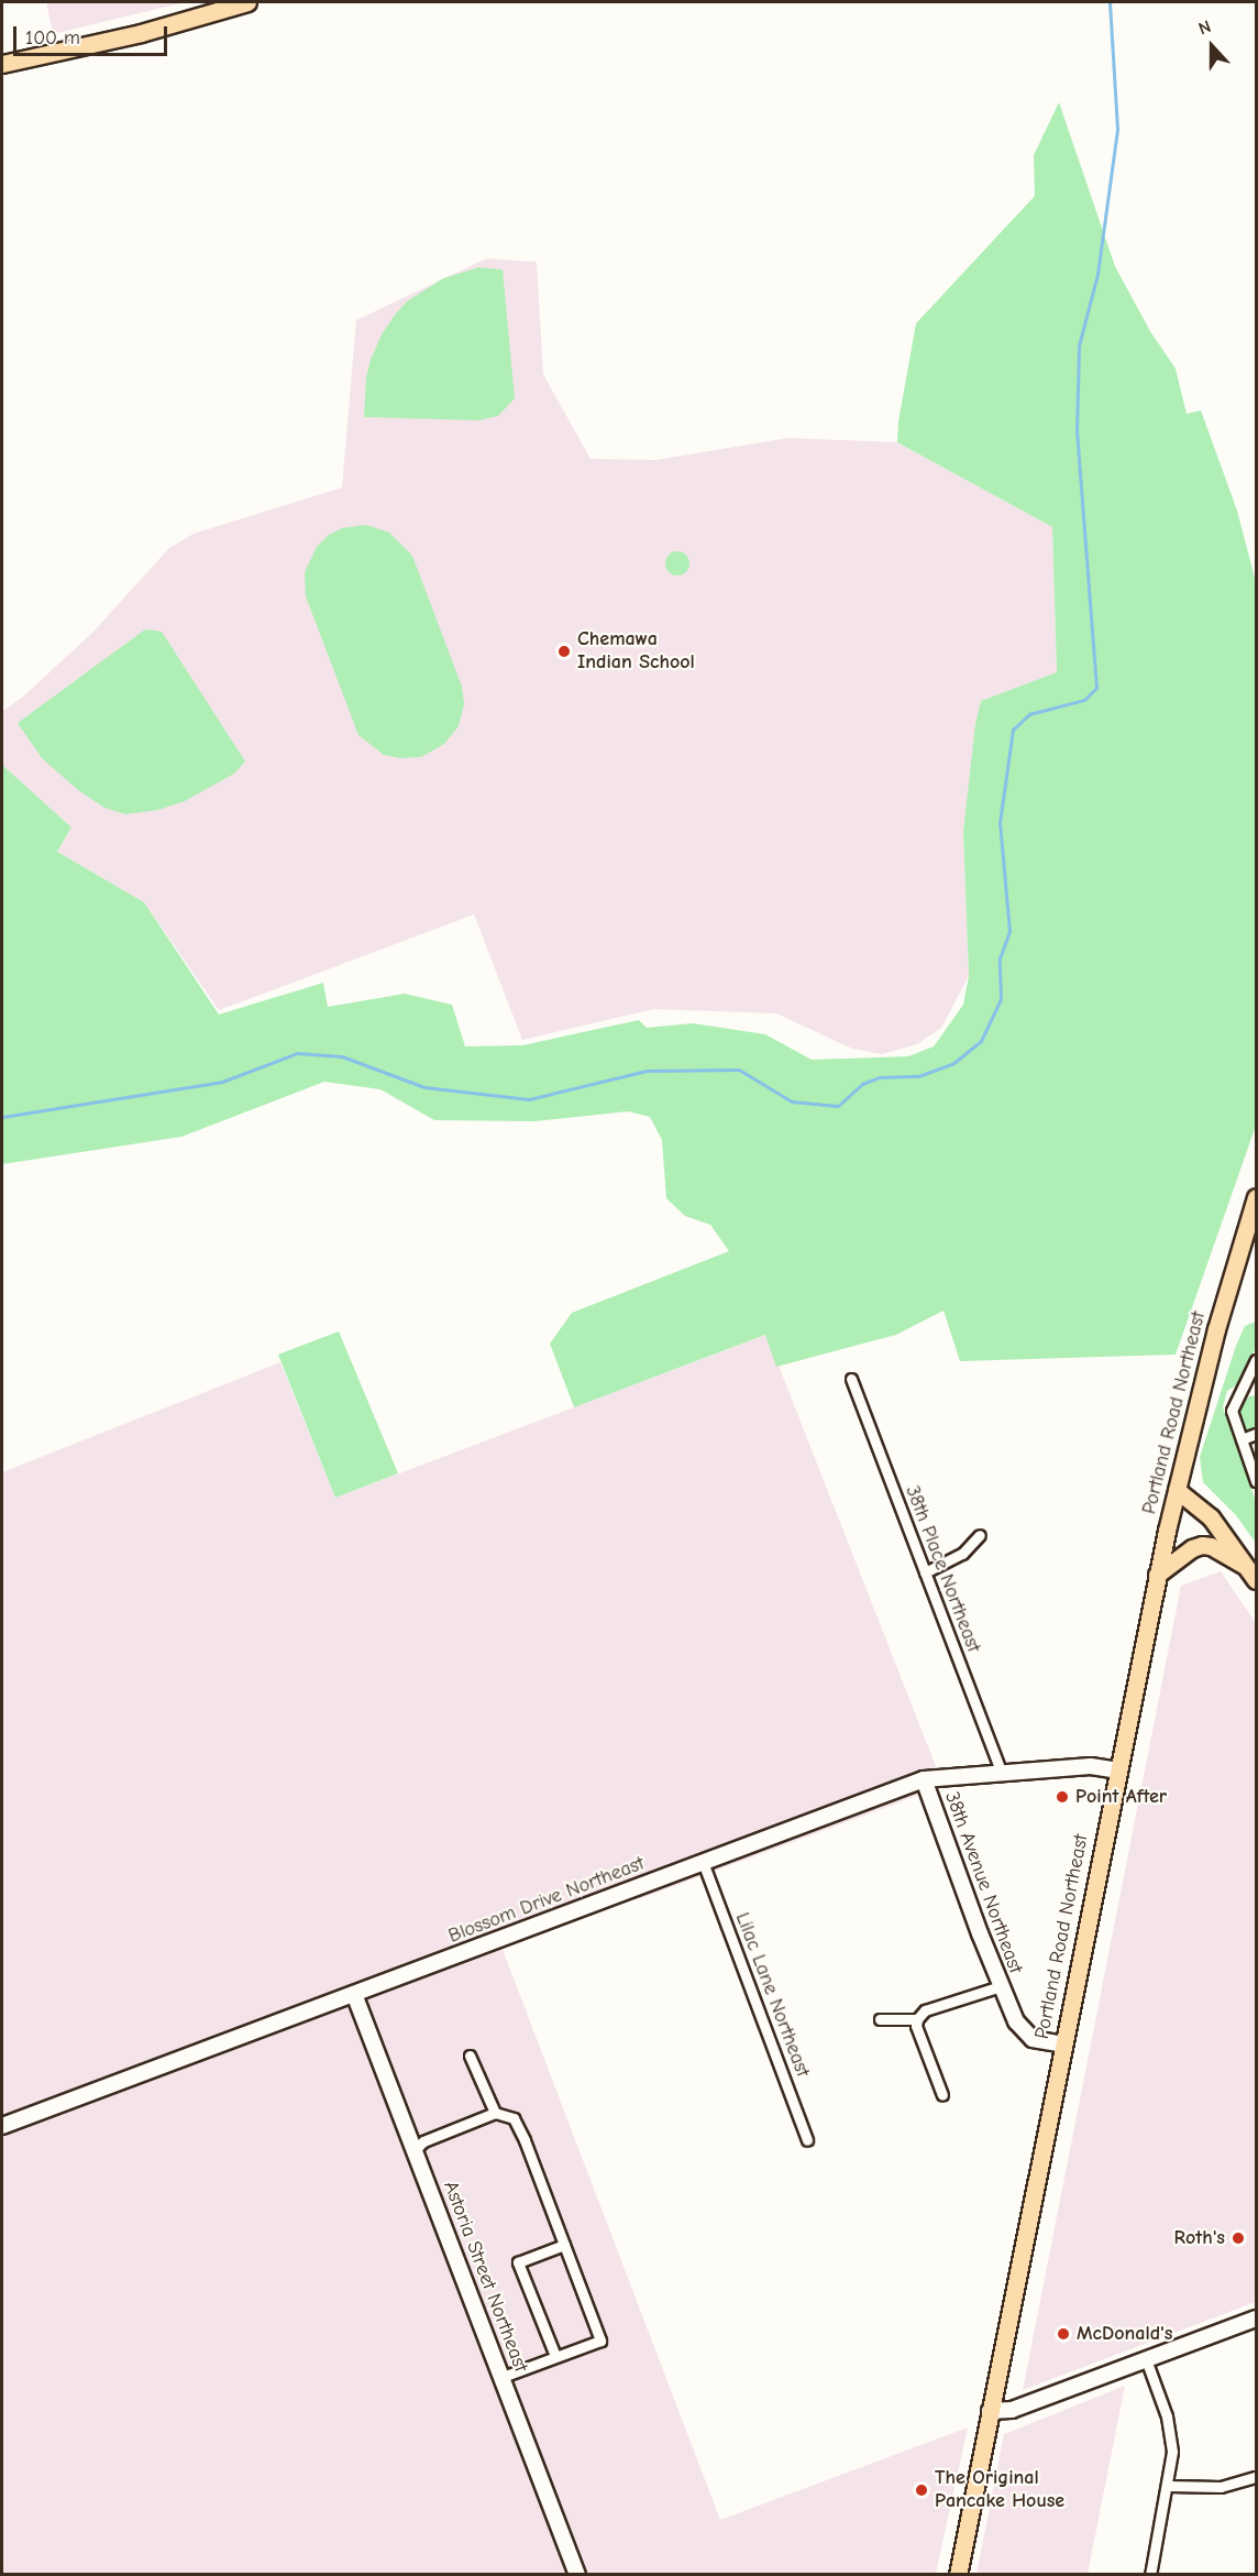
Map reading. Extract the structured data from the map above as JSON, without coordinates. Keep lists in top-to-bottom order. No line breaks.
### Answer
{"streets":{"main road":["Portland Road Northeast"],"street":["38th Place Northeast","38th Avenue Northeast","Blossom Drive Northeast","Lilac Lane Northeast","Astoria Street Northeast"]},"crossings":[["Portland Road Northeast","38th Avenue Northeast"],["Portland Road Northeast","Blossom Drive Northeast"],["38th Place Northeast","Blossom Drive Northeast"],["38th Avenue Northeast","Blossom Drive Northeast"],["Blossom Drive Northeast","Lilac Lane Northeast"],["Blossom Drive Northeast","Astoria Street Northeast"]],"places":["Chemawa Indian School","Point After","Roth's","McDonald's","The Original Pancake House"],"scale_bar":"100 m","north":"top"}
